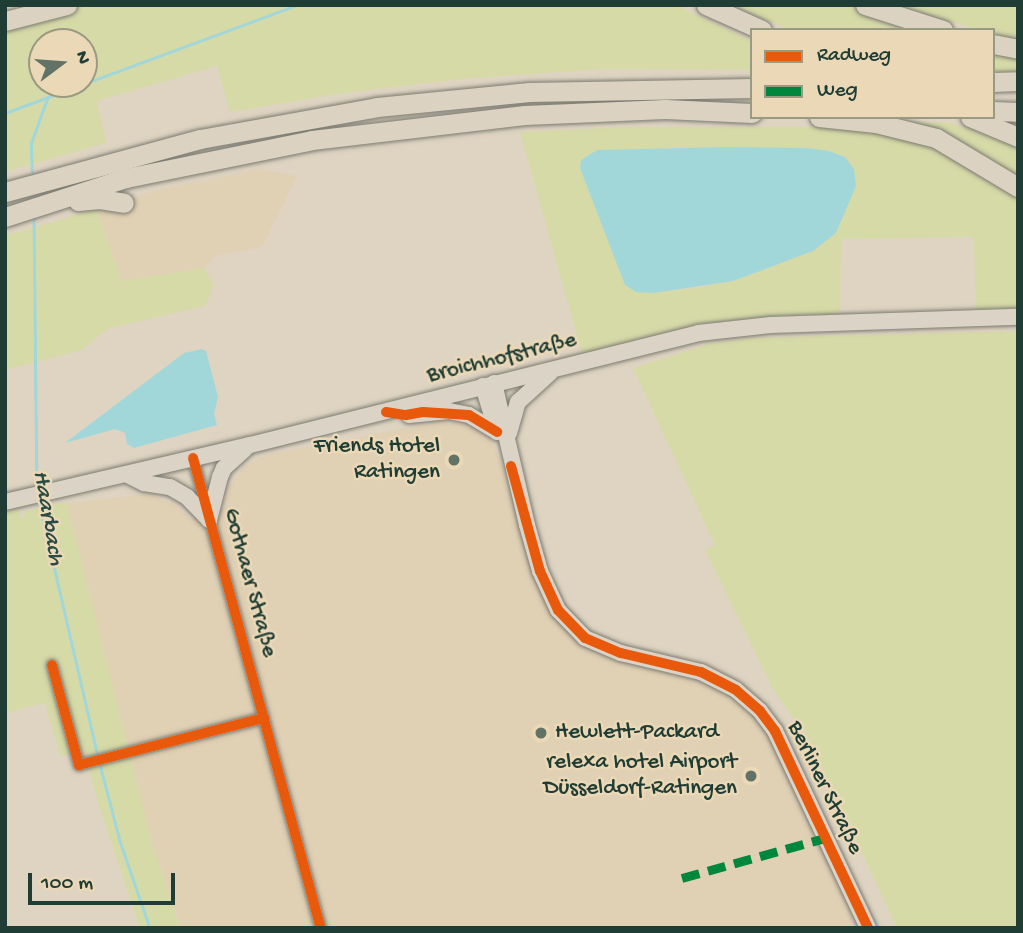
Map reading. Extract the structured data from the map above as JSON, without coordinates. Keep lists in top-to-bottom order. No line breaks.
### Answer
{"streets":{"main road":["Broichhofstraße","Berliner Straße"],"street":["Gothaer Straße"]},"crossings":[["Broichhofstraße","Gothaer Straße"],["Broichhofstraße","Berliner Straße"]],"water":["Haarbach"],"places":["Friends Hotel Ratingen","Hewlett-Packard","relexa hotel Airport Düsseldorf-Ratingen"],"legend":["Radweg","Weg"],"scale_bar":"100 m","north":"right"}
